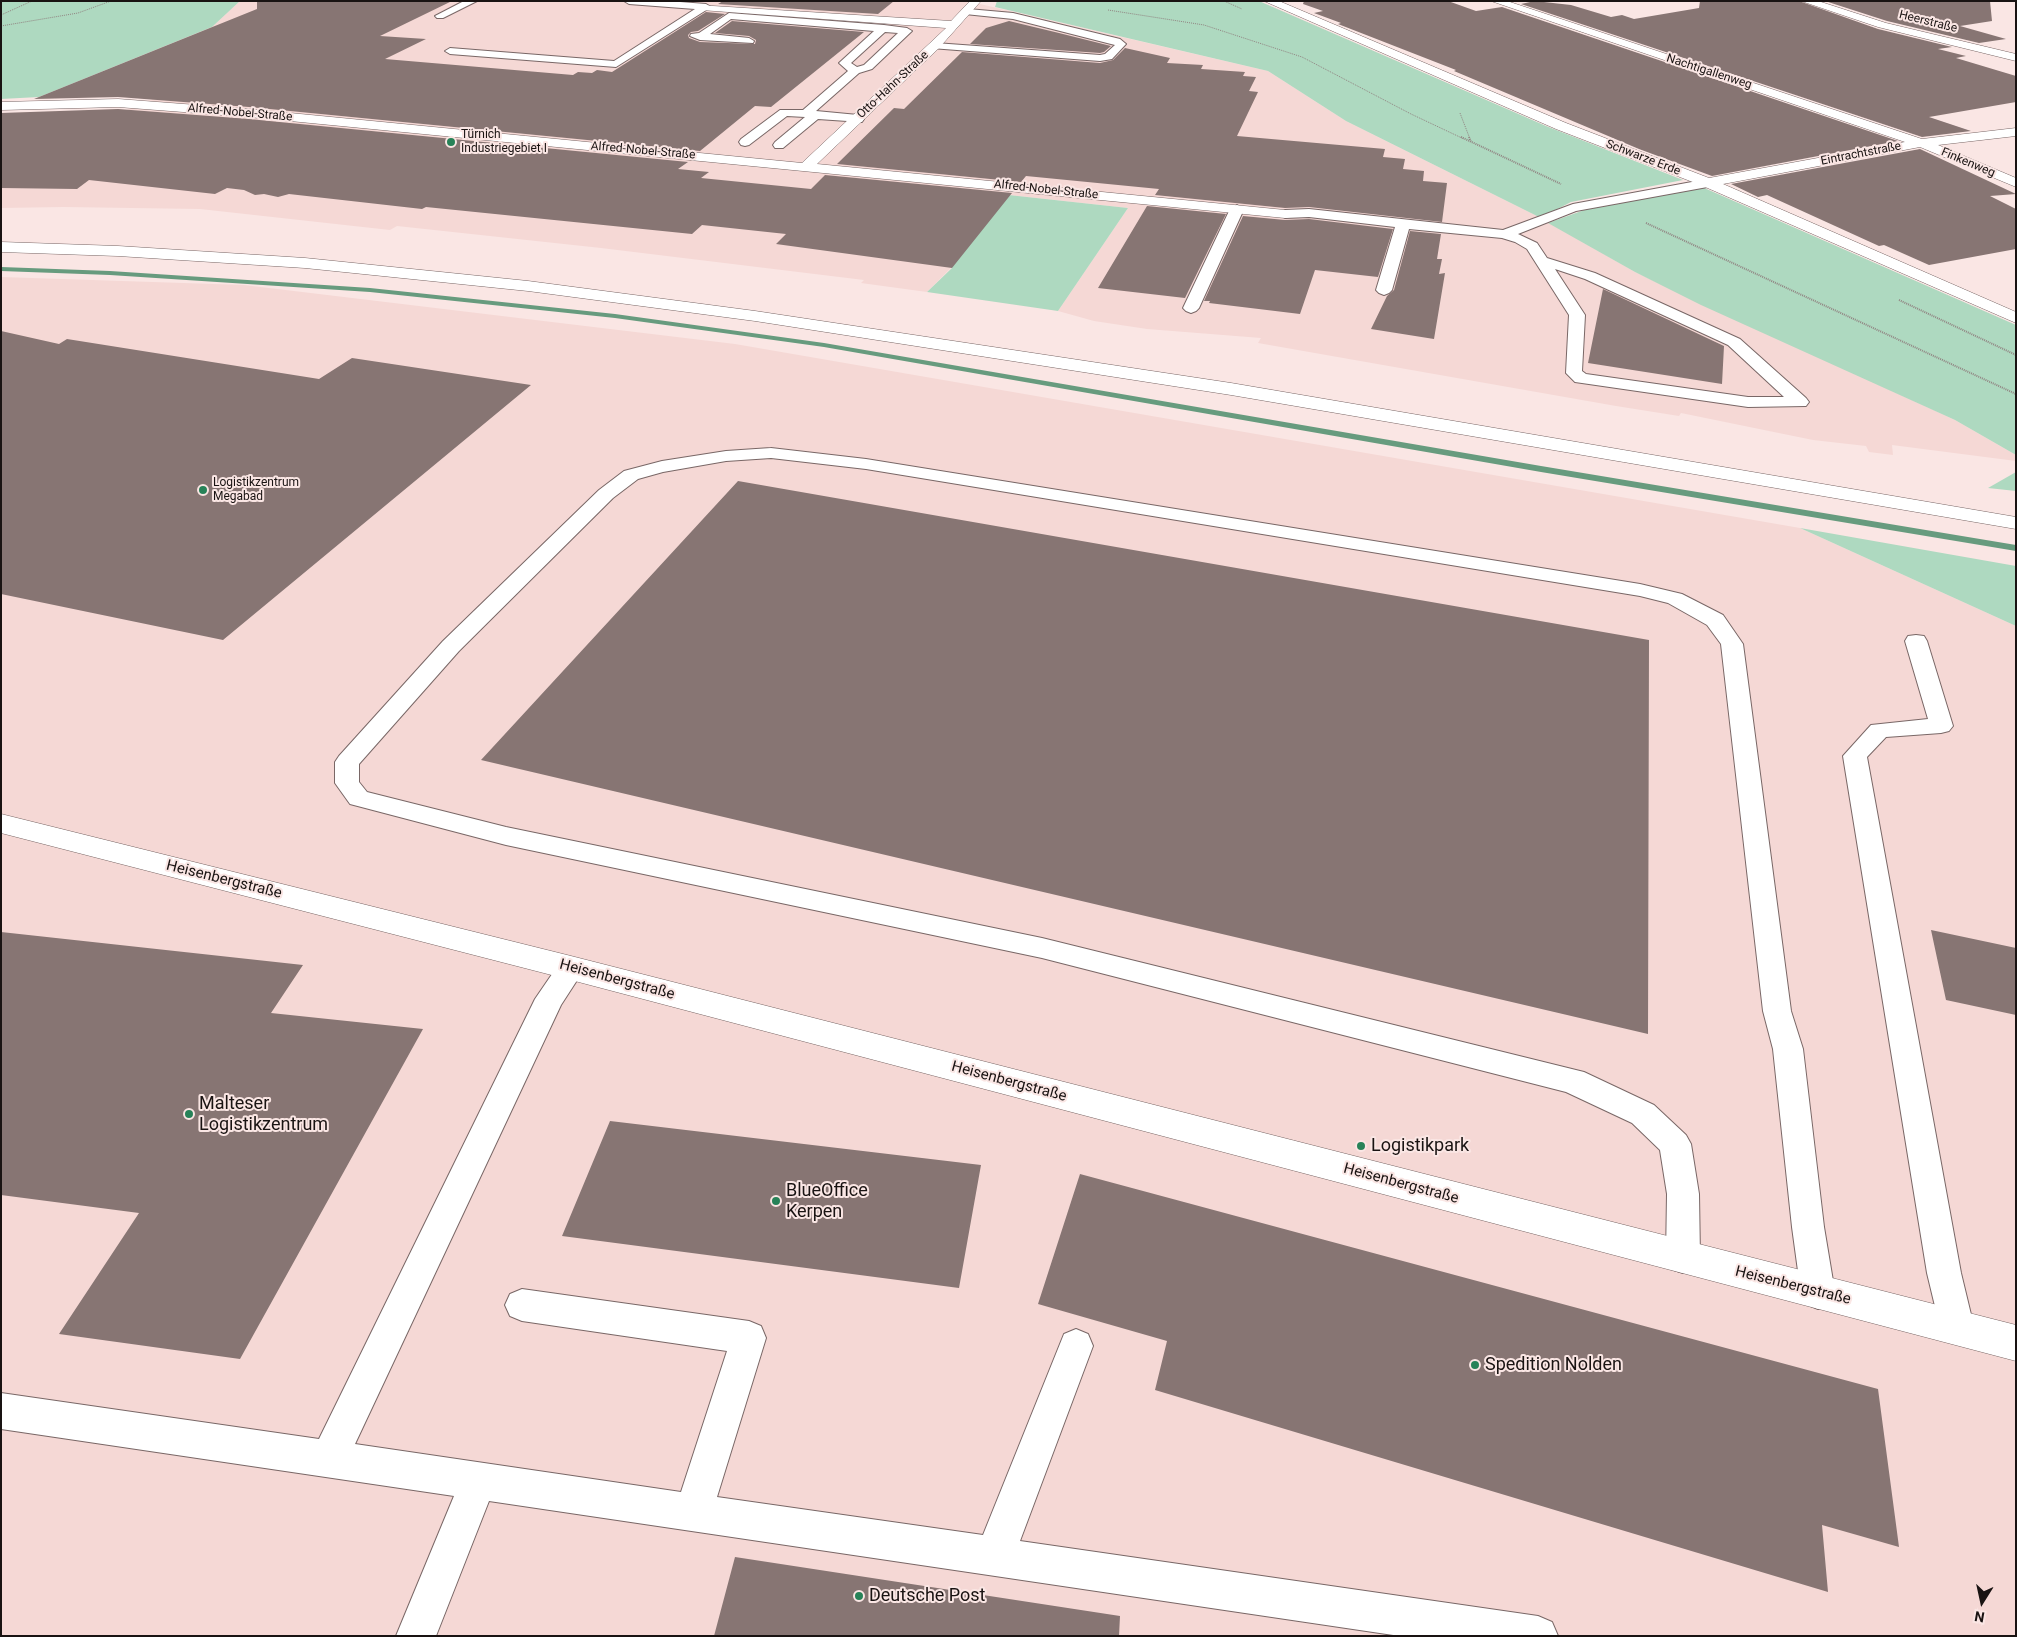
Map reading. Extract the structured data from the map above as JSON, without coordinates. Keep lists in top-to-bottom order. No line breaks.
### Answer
{"streets":{"street":["Heerstraße","Nachtigallenweg","Otto-Hahn-Straße","Alfred-Nobel-Straße","Eintrachtstraße","Schwarze Erde","Finkenweg","Heisenbergstraße"]},"crossings":[["Nachtigallenweg","Eintrachtstraße"],["Nachtigallenweg","Finkenweg"],["Otto-Hahn-Straße","Alfred-Nobel-Straße"],["Eintrachtstraße","Schwarze Erde"],["Eintrachtstraße","Finkenweg"]],"places":["Türnich Industriegebiet I","Logistikzentrum Megabad","Malteser Logistikzentrum","Logistikpark","BlueOffice Kerpen","Spedition Nolden","Deutsche Post"],"north":"bottom"}
